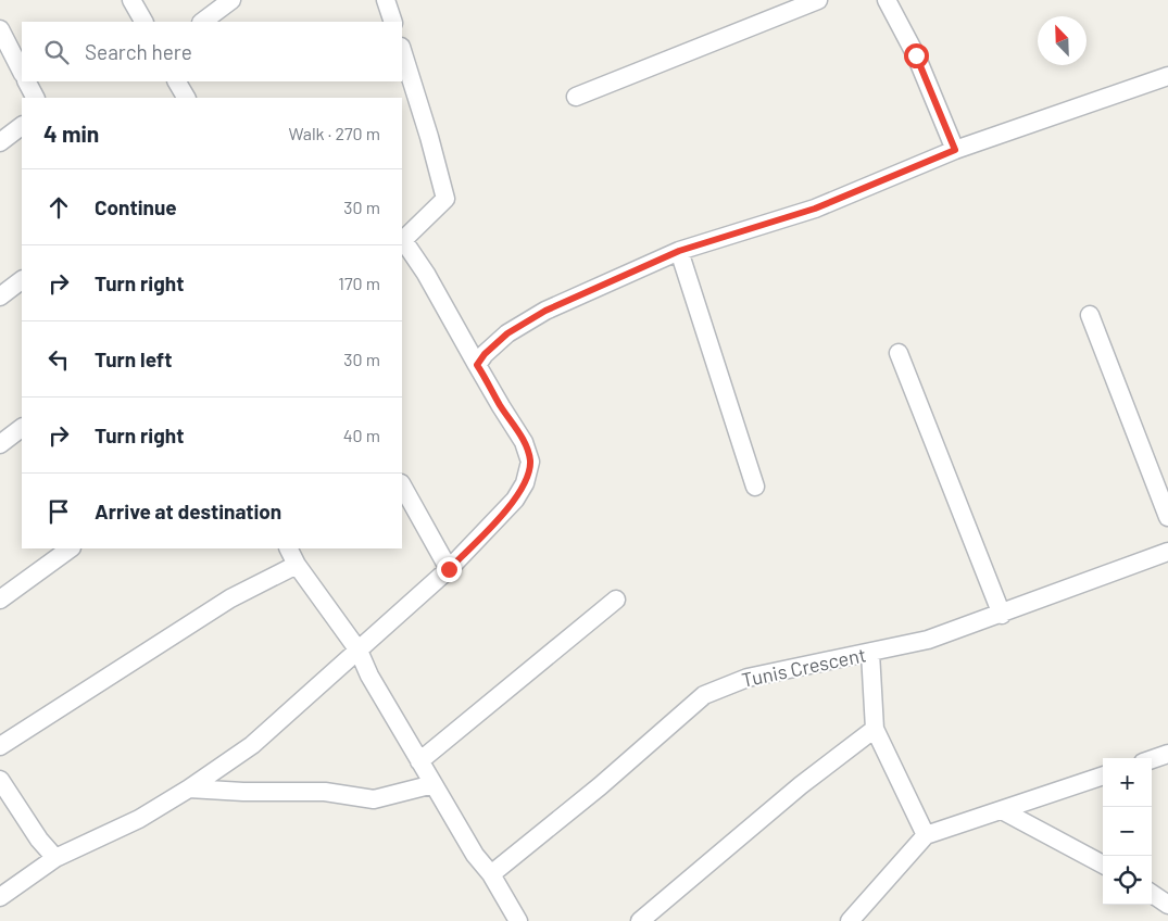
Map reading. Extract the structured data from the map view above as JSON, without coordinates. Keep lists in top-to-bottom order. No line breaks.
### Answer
{"streets":{"street":["Tunis Crescent"]},"north":"top left","page":{"search":"Search here","heading":["4 min","Walk · 270 m"],"list":[["Continue","30 m"],["Turn right","170 m"],["Turn left","30 m"],["Turn right","40 m"],"Arrive at destination"],"map_buttons":["+","−"]}}
